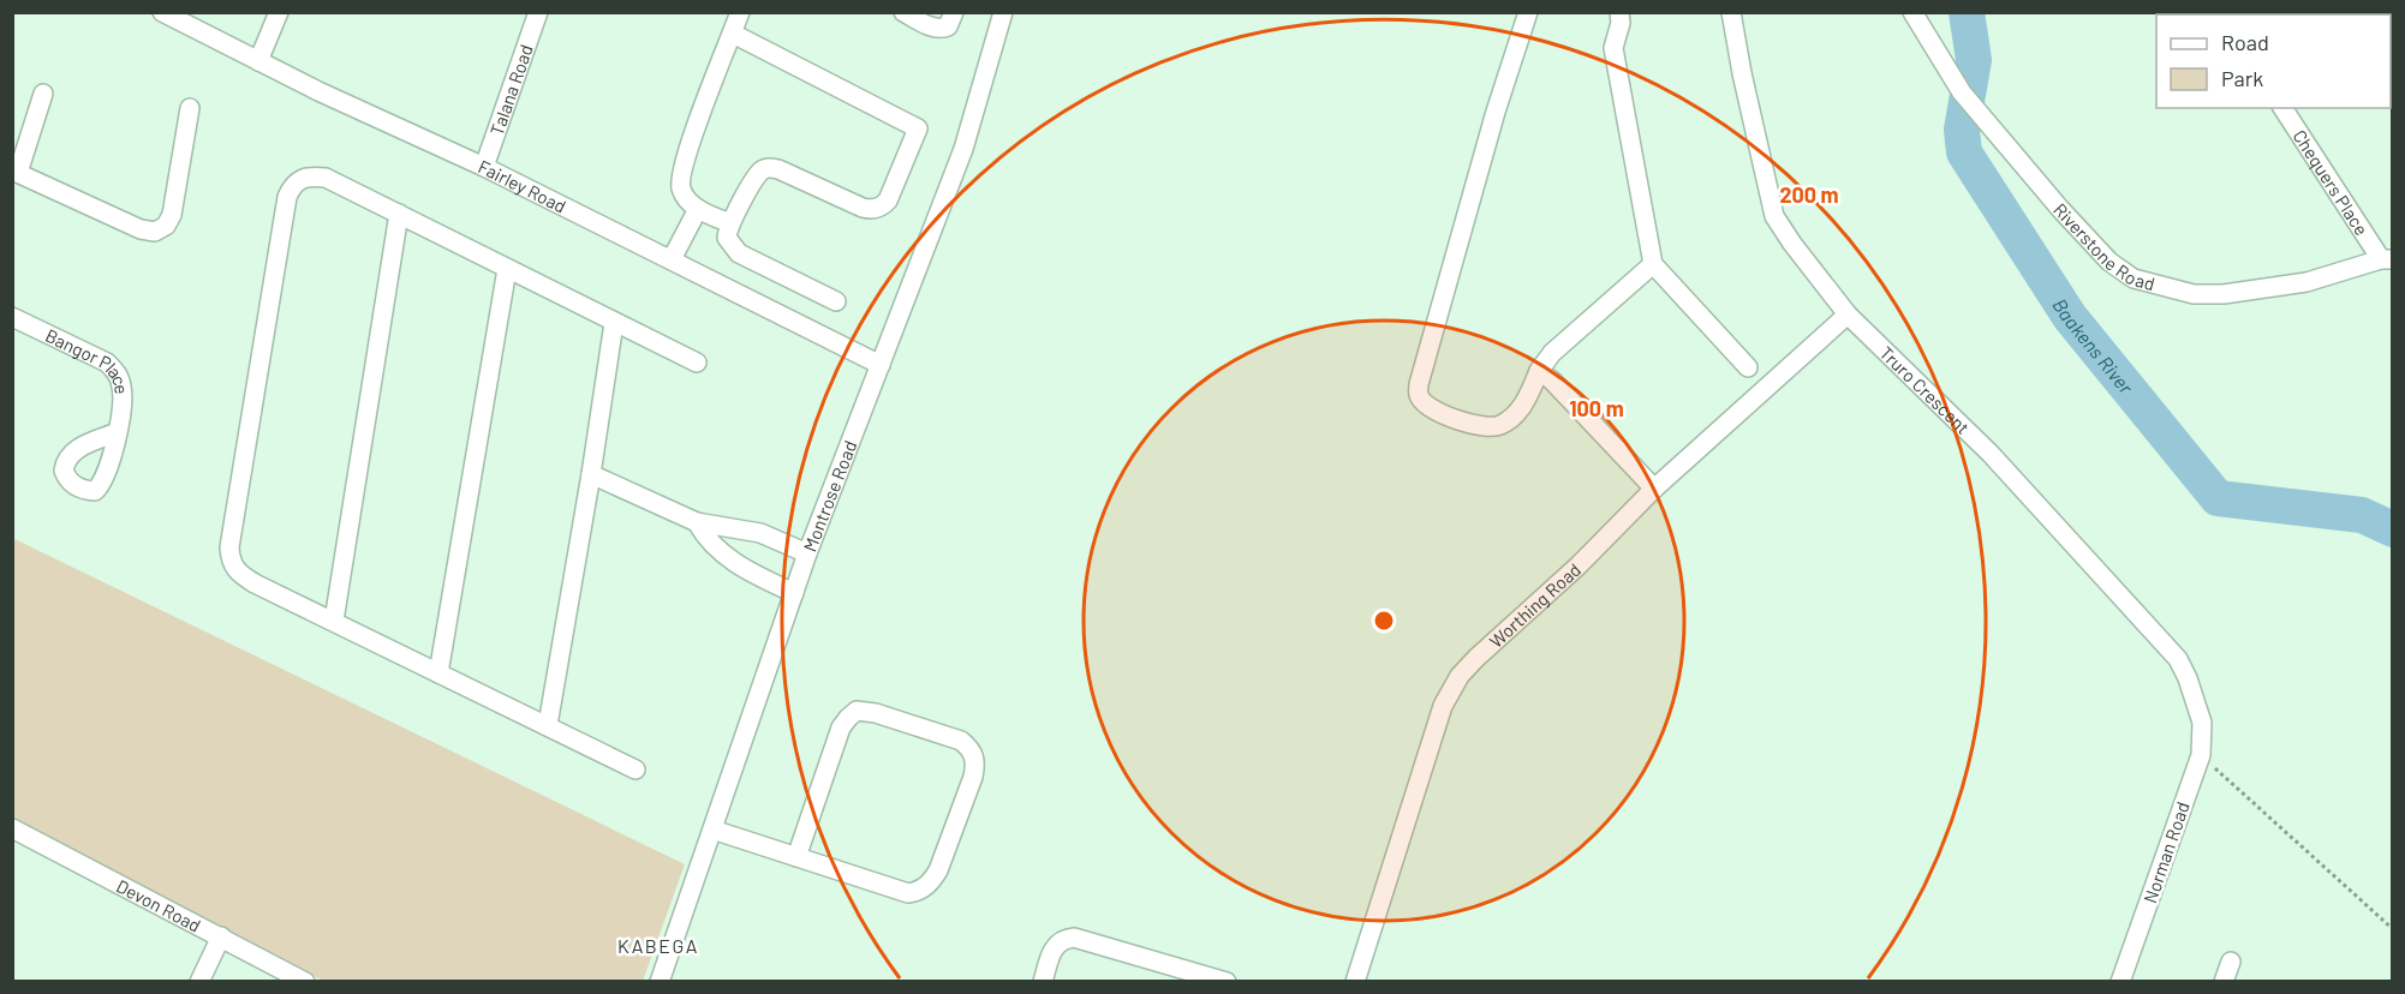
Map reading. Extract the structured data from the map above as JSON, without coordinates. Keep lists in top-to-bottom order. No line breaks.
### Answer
{"streets":{"street":["Talana Road","Chequers Place","Fairley Road","Riverstone Road","Bangor Place","Truro Crescent","Montrose Road","Worthing Road","Norman Road","Devon Road"]},"crossings":[["Talana Road","Fairley Road"],["Chequers Place","Riverstone Road"],["Fairley Road","Montrose Road"],["Truro Crescent","Worthing Road"],["Truro Crescent","Norman Road"]],"districts":["KABEGA"],"water":["Baakens River"],"legend":["Road","Park"],"rings":["200 m","100 m"]}
